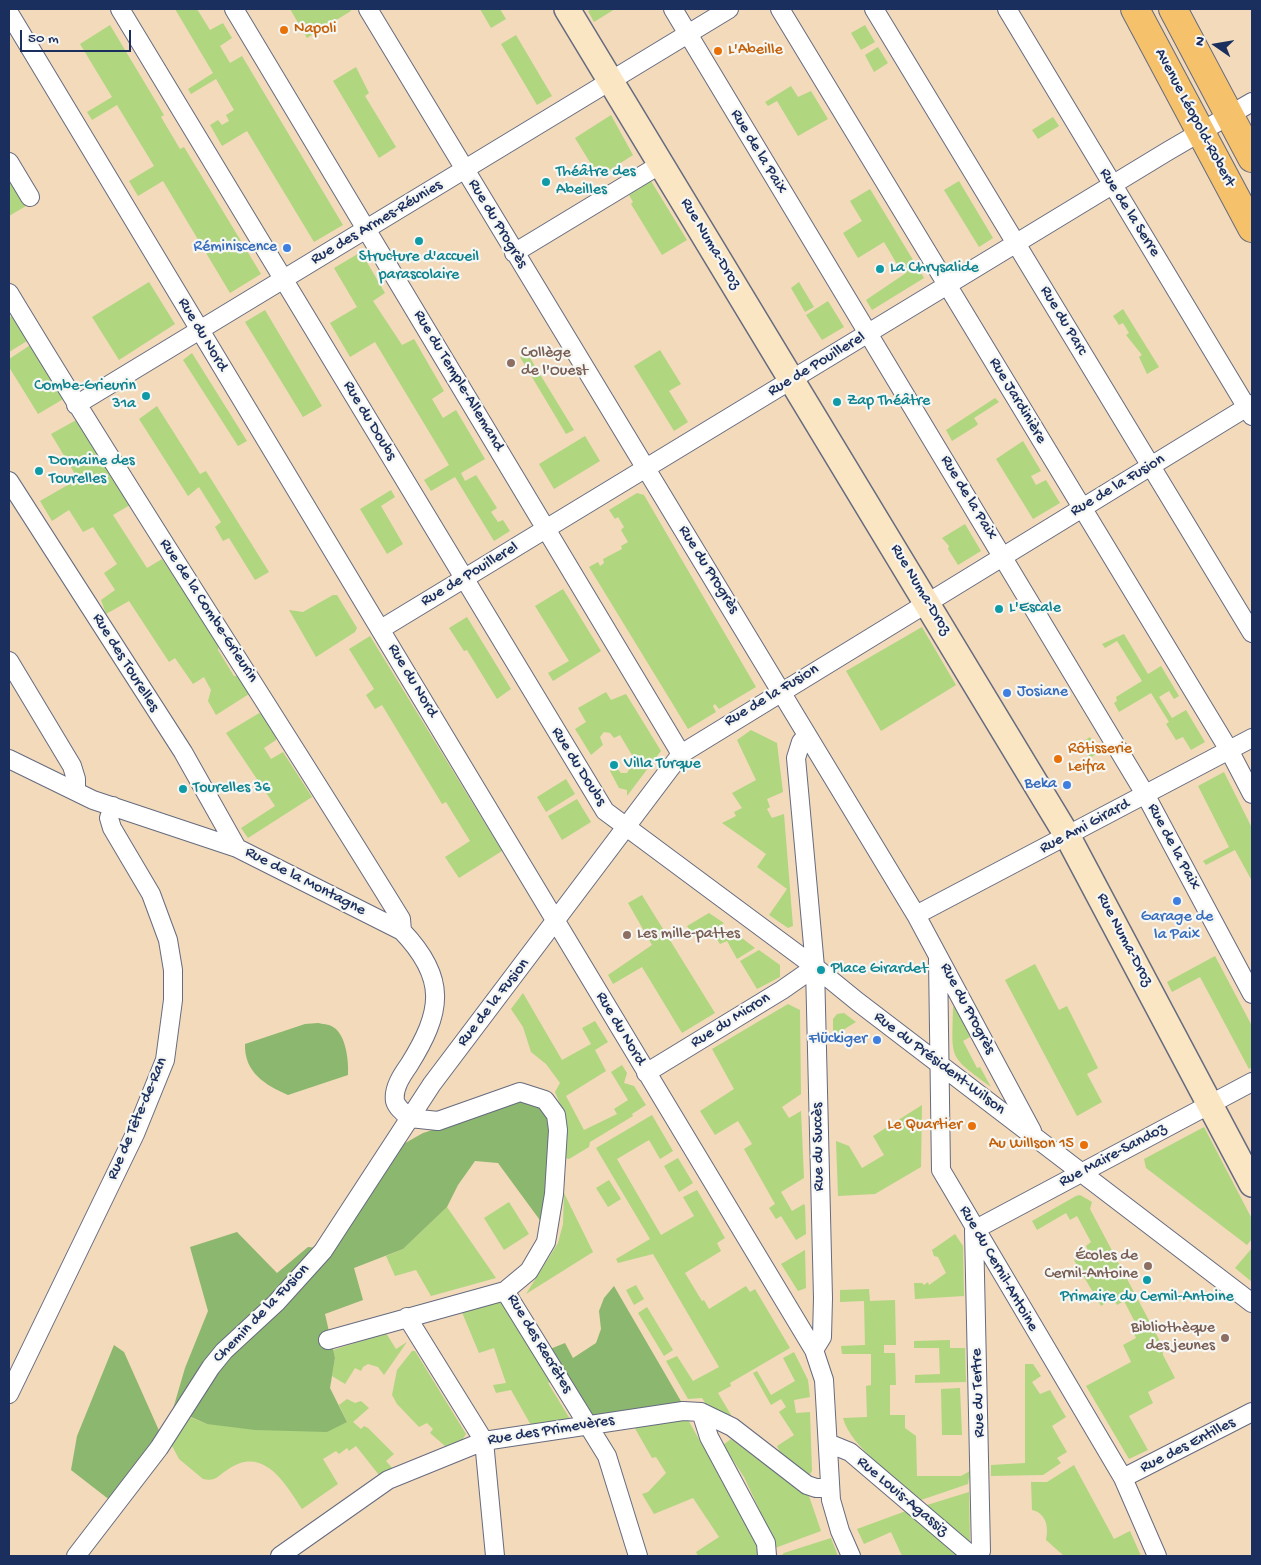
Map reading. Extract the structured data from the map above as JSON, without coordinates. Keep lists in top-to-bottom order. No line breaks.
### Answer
{"streets":{"main road":["Avenue Léopold-Robert","Rue Numa-Droz"],"street":["Rue de la Paix","Rue de la Serre","Rue des Armes-Réunies","Rue du Progrès","Rue du Parc","Rue du Nord","Rue de Pouillerel","Rue du Temple-Allemand","Rue Jardinière","Rue du Doubs","Rue de la Fusion","Rue de la Combe-Grieurin","Rue des Tourelles","Rue Ami Girard","Rue de la Montagne","Rue du Micron","Rue du Président-Wilson","Rue de Tête-de-Ran","Rue du Succès","Rue Maire-Sandoz","Rue du Cernil-Antoine","Chemin de la Fusion","Rue des Recrêtes","Rue du Tertre","Rue des Primevères","Rue des Entilles","Rue Louis-Agassiz"]},"crossings":[["Avenue Léopold-Robert","Rue de Pouillerel"],["Rue de la Paix","Rue des Armes-Réunies"],["Rue de la Paix","Rue de Pouillerel"],["Rue de la Paix","Rue de la Fusion"],["Rue de la Paix","Rue Ami Girard"],["Rue de la Serre","Rue de Pouillerel"],["Rue de la Serre","Rue de la Fusion"],["Rue des Armes-Réunies","Rue du Progrès"],["Rue des Armes-Réunies","Rue Numa-Droz"],["Rue des Armes-Réunies","Rue du Nord"],["Rue des Armes-Réunies","Rue du Temple-Allemand"],["Rue des Armes-Réunies","Rue du Doubs"],["Rue des Armes-Réunies","Rue de la Combe-Grieurin"],["Rue du Progrès","Rue de Pouillerel"],["Rue du Progrès","Rue de la Fusion"],["Rue du Progrès","Rue Ami Girard"],["Rue du Progrès","Rue du Président-Wilson"],["Rue du Progrès","Rue du Succès"],["Rue du Progrès","Rue du Cernil-Antoine"],["Rue Numa-Droz","Rue de Pouillerel"],["Rue Numa-Droz","Rue de la Fusion"],["Rue Numa-Droz","Rue Ami Girard"],["Rue Numa-Droz","Rue Maire-Sandoz"],["Rue du Parc","Rue de Pouillerel"],["Rue du Parc","Rue de la Fusion"],["Rue du Nord","Rue de Pouillerel"],["Rue du Nord","Rue de la Fusion"],["Rue du Nord","Rue du Micron"],["Rue du Nord","Rue du Succès"],["Rue de Pouillerel","Rue du Temple-Allemand"],["Rue de Pouillerel","Rue Jardinière"],["Rue de Pouillerel","Rue du Doubs"],["Rue du Temple-Allemand","Rue de la Fusion"],["Rue Jardinière","Rue de la Fusion"],["Rue Jardinière","Rue Ami Girard"],["Rue du Doubs","Rue de la Fusion"],["Rue du Doubs","Rue du Président-Wilson"],["Rue de la Fusion","Rue de la Montagne"],["Rue de la Fusion","Rue du Président-Wilson"],["Rue de la Fusion","Chemin de la Fusion"],["Rue de la Fusion","Rue des Recrêtes"],["Rue de la Combe-Grieurin","Rue de la Montagne"],["Rue des Tourelles","Rue de la Montagne"],["Rue de la Montagne","Rue de Tête-de-Ran"],["Rue de la Montagne","Chemin de la Fusion"],["Rue de la Montagne","Rue des Recrêtes"],["Rue du Micron","Rue du Président-Wilson"],["Rue du Micron","Rue du Succès"],["Rue du Président-Wilson","Rue du Succès"],["Rue du Président-Wilson","Rue Maire-Sandoz"],["Rue du Président-Wilson","Rue du Cernil-Antoine"],["Rue Maire-Sandoz","Rue du Cernil-Antoine"],["Rue Maire-Sandoz","Rue du Tertre"],["Rue du Cernil-Antoine","Rue du Tertre"],["Rue du Cernil-Antoine","Rue des Entilles"],["Chemin de la Fusion","Rue des Recrêtes"],["Rue des Recrêtes","Rue des Primevères"]],"places":["Napoli","L'Abeille","Théâtre des Abeilles","Structure d'accueil parascolaire","Réminiscence","La Chrysalide","Collège de l'Ouest","Combe-Grieurin 31a","Zap Théâtre","Domaine des Tourelles","L'Escale","Josiane","Rôtisserie Leifra","Villa Turque","Beka","Tourelles 36","Garage de la Paix","Les mille-pattes","Place Girardet","Flückiger","Le Quartier","Au Willson 15","Écoles de Cernil-Antoine","Primaire du Cernil-Antoine","Bibliothèque des jeunes"],"scale_bar":"50 m","north":"left"}
